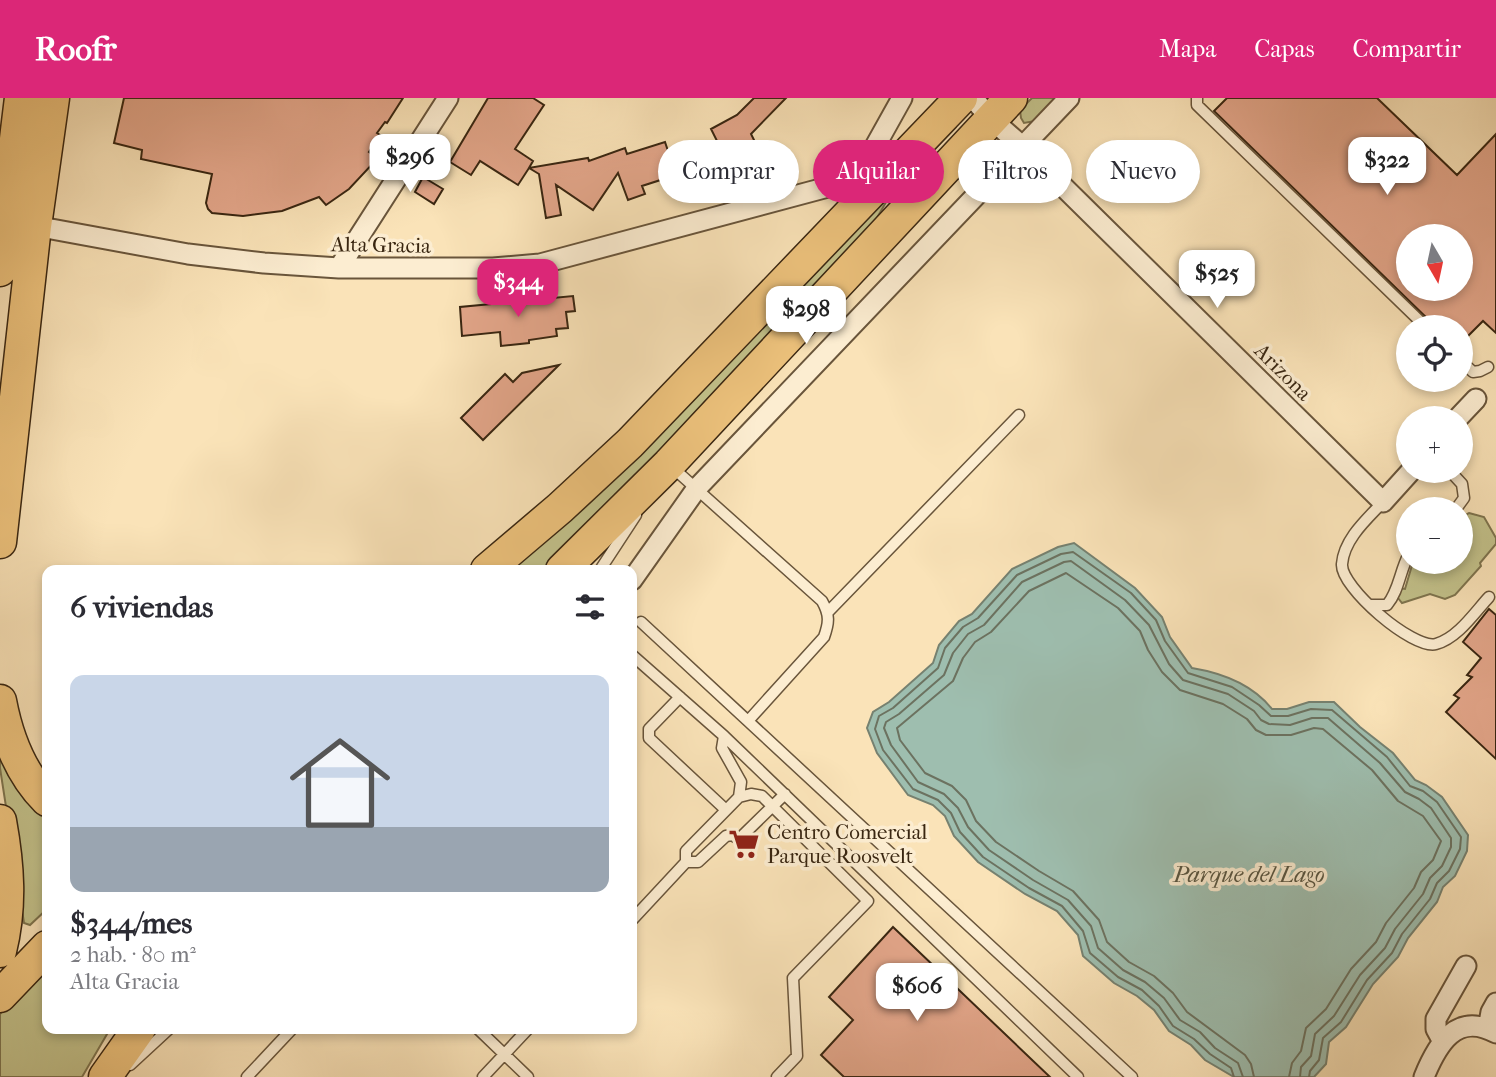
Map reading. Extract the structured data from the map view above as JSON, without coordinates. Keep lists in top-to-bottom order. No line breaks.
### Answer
{"streets":{"street":["Alta Gracia","Arizona"]},"water":["Parque del Lago"],"places":{"supermarket":["Centro Comercial Parque Roosvelt"]},"north":"bottom","page":{"header":"Roofr","nav":["Mapa","Capas","Compartir"],"price":["$296","$322","$525","$344","$298","$606"],"chip":["Comprar","Alquilar","Filtros","Nuevo"],"map_buttons":["+","−"],"heading":"6 viviendas","list":[{"name":"$344/mes","note":"2 hab. · 80 m² · Alta Gracia"}]}}
